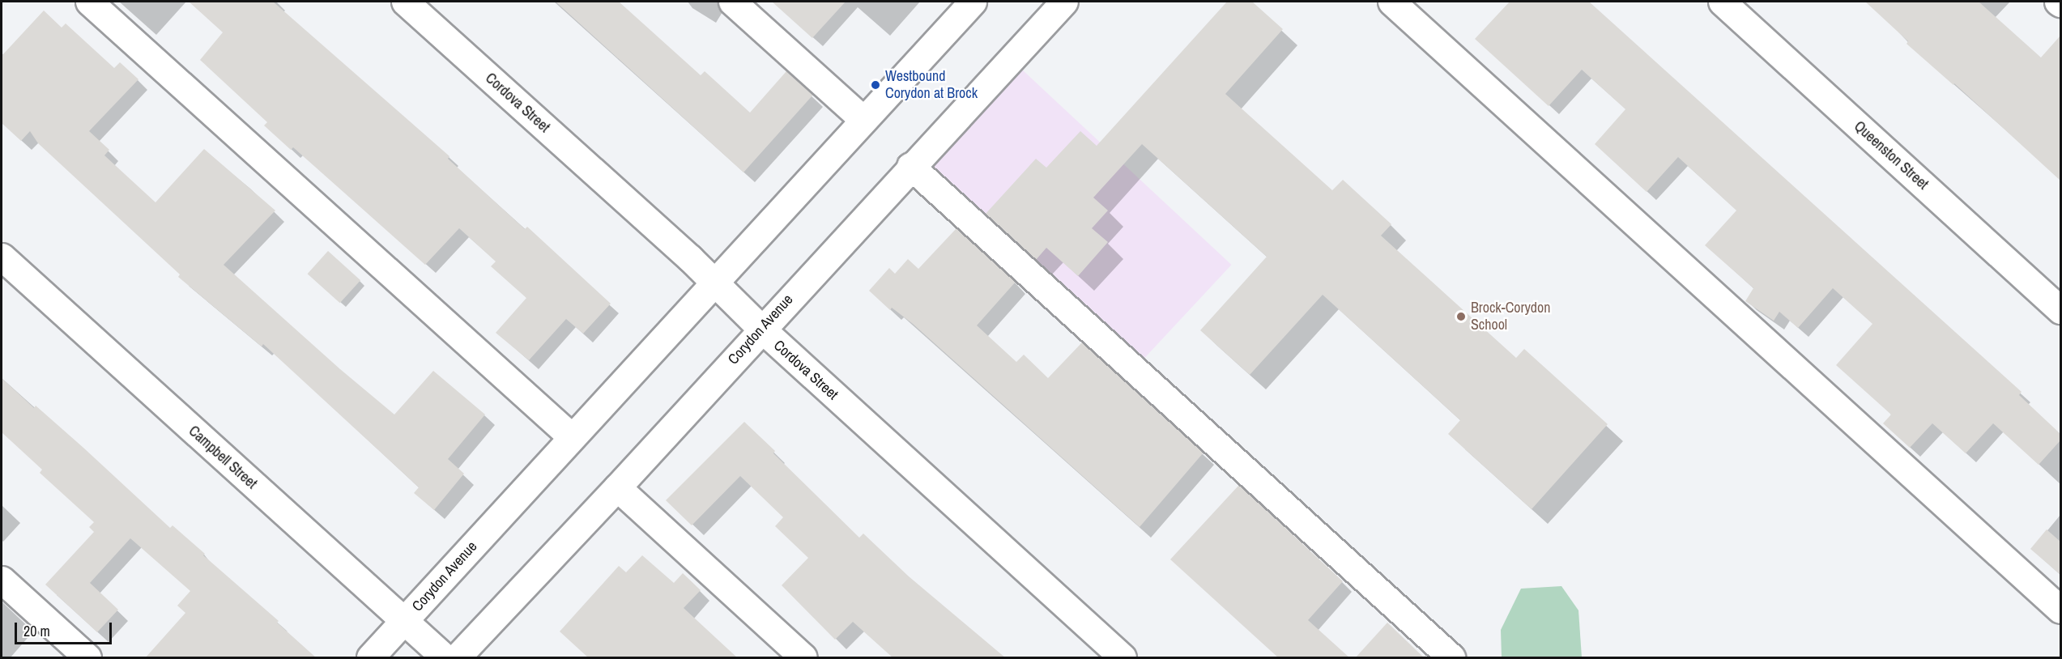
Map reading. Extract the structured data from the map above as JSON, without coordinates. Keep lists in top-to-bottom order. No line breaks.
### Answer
{"streets":{"street":["Cordova Street","Queenston Street","Corydon Avenue","Campbell Street"]},"crossings":[["Cordova Street","Corydon Avenue"],["Corydon Avenue","Campbell Street"]],"places":["Westbound Corydon at Brock","Brock-Corydon School"],"scale_bar":"20 m"}
